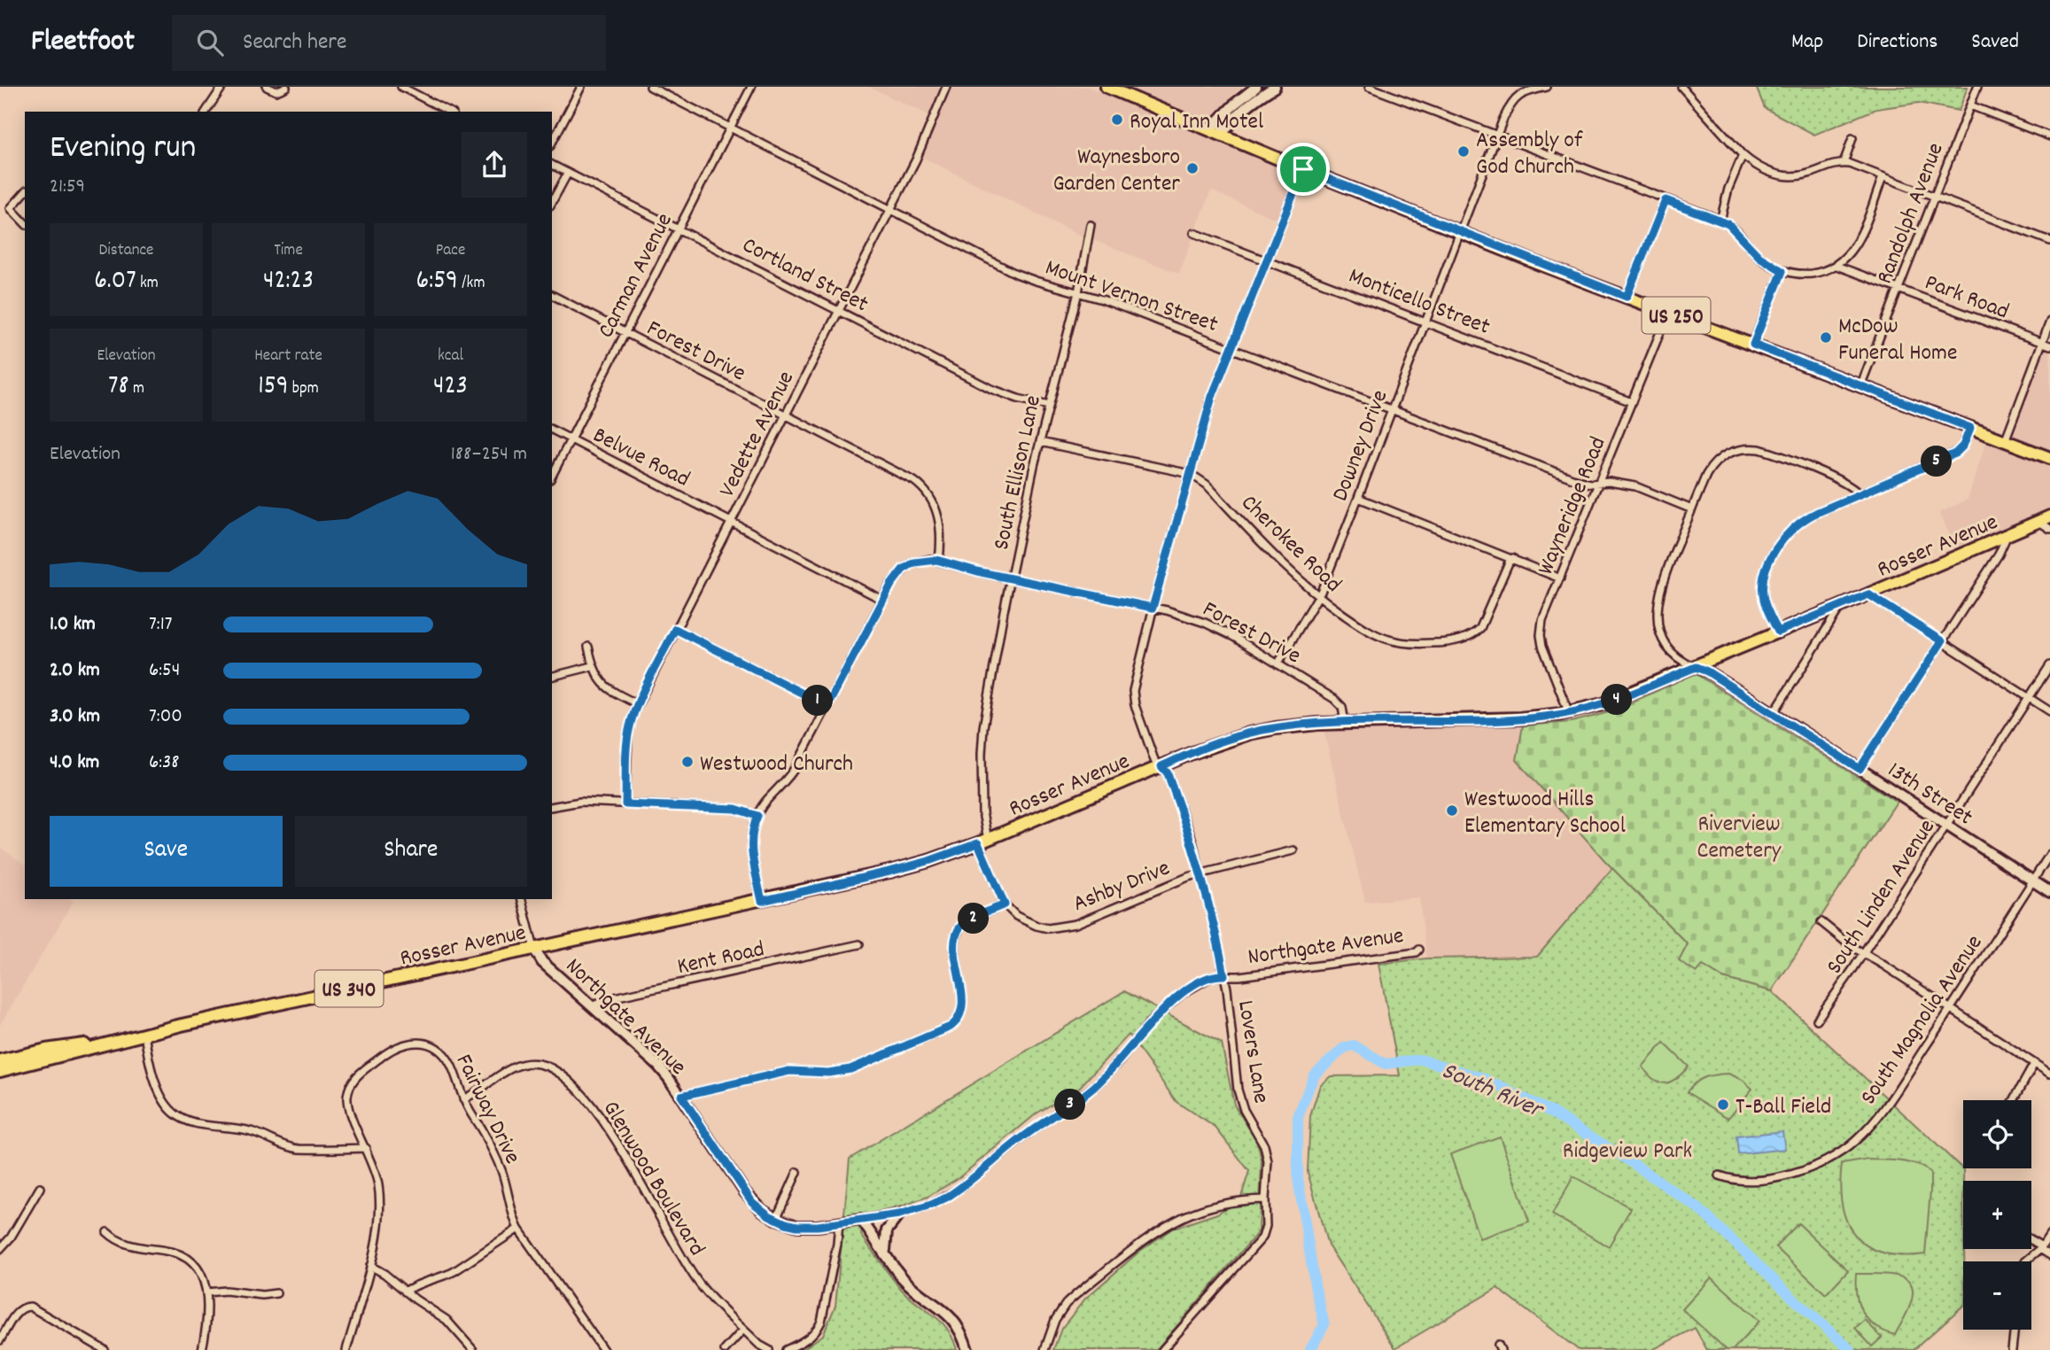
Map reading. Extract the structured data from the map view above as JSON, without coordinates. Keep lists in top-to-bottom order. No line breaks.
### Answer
{"streets":{"main road":["US 250","Rosser Avenue","US 340"],"street":["Randolph Avenue","Cortland Street","Carman Avenue","Mount Vernon Street","Park Road","Monticello Street","Forest Drive","Vedette Avenue","Downey Drive","Belvue Road","South Ellison Lane","Wayneridge Road","Cherokee Road","13th Street","Ashby Drive","South Linden Avenue","Northgate Avenue","Kent Road","South Magnolia Avenue","Lovers Lane","Fairway Drive","Glenwood Boulevard"]},"crossings":[["Randolph Avenue","Park Road"],["Randolph Avenue","US 250"],["Cortland Street","Carman Avenue"],["Cortland Street","Vedette Avenue"],["Cortland Street","South Ellison Lane"],["Carman Avenue","Mount Vernon Street"],["Carman Avenue","Forest Drive"],["Carman Avenue","Belvue Road"],["Mount Vernon Street","Vedette Avenue"],["Mount Vernon Street","Downey Drive"],["Mount Vernon Street","South Ellison Lane"],["Mount Vernon Street","Wayneridge Road"],["Mount Vernon Street","Lovers Lane"],["Monticello Street","Downey Drive"],["Monticello Street","Wayneridge Road"],["Monticello Street","Lovers Lane"],["US 250","Downey Drive"],["US 250","Wayneridge Road"],["US 250","Lovers Lane"],["Forest Drive","Vedette Avenue"],["Forest Drive","Downey Drive"],["Forest Drive","South Ellison Lane"],["Forest Drive","Rosser Avenue"],["Forest Drive","Lovers Lane"],["Vedette Avenue","Belvue Road"],["Downey Drive","Cherokee Road"],["South Ellison Lane","Cherokee Road"],["South Ellison Lane","Rosser Avenue"],["South Ellison Lane","Ashby Drive"],["Wayneridge Road","Rosser Avenue"],["Cherokee Road","Lovers Lane"],["Rosser Avenue","13th Street"],["Rosser Avenue","Northgate Avenue"],["Rosser Avenue","Lovers Lane"],["13th Street","South Linden Avenue"],["13th Street","South Magnolia Avenue"],["Ashby Drive","Lovers Lane"],["Northgate Avenue","Kent Road"],["Northgate Avenue","Lovers Lane"],["Fairway Drive","Glenwood Boulevard"]],"water":["South River"],"parks":["Riverview Cemetery","Ridgeview Park"],"places":["Royal Inn Motel","Assembly of God Church","Waynesboro Garden Center","McDow Funeral Home","Westwood Church","Westwood Hills Elementary School","T-Ball Field"],"page":{"header":"Fleetfoot","search":"Search here","nav":["Map","Directions","Saved"],"heading":["Evening run","21:59"],"stats":[["Distance","6.07 km"],["Time","42:23"],["Pace","6:59 /km"],["Elevation","78 m"],["Heart rate","159 bpm"],["kcal","423"]],"chart":["Elevation","188–254 m"],"pins":["5","4","1","2","3"],"list":[{"name":"1.0 km","note":"7:17"},{"name":"2.0 km","note":"6:54"},{"name":"3.0 km","note":"7:00"},{"name":"4.0 km","note":"6:38"}],"buttons":["Save","Share"],"map_buttons":["+","−"]}}
